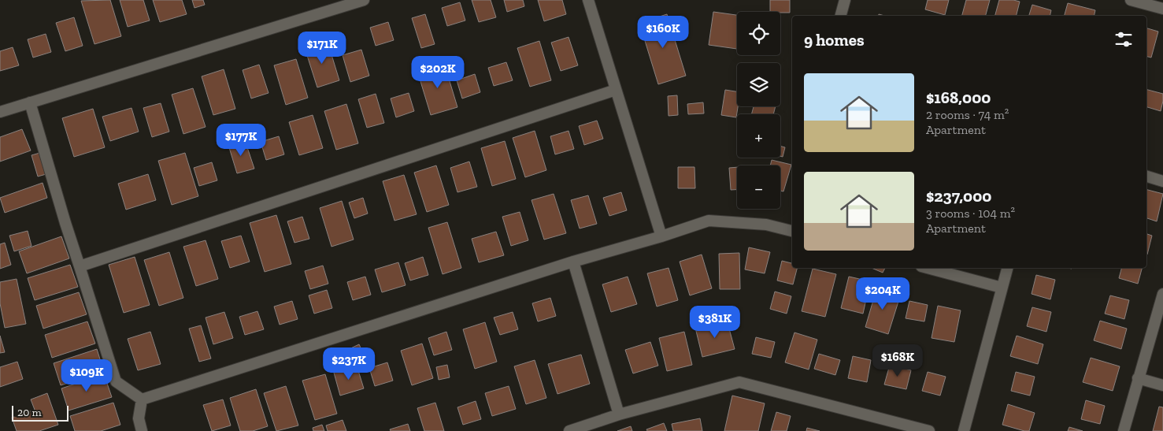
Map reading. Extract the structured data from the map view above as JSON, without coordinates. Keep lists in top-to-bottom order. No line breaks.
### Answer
{"scale_bar":"20 m","page":{"map_buttons":["+","−"],"price":["$160K","$171K","$202K","$177K","$204K","$381K","$168K","$237K","$109K"],"heading":"9 homes","list":[{"name":"$168,000","note":"2 rooms · 74 m² · Apartment"},{"name":"$237,000","note":"3 rooms · 104 m² · Apartment"}],"scale":"20 m"}}
